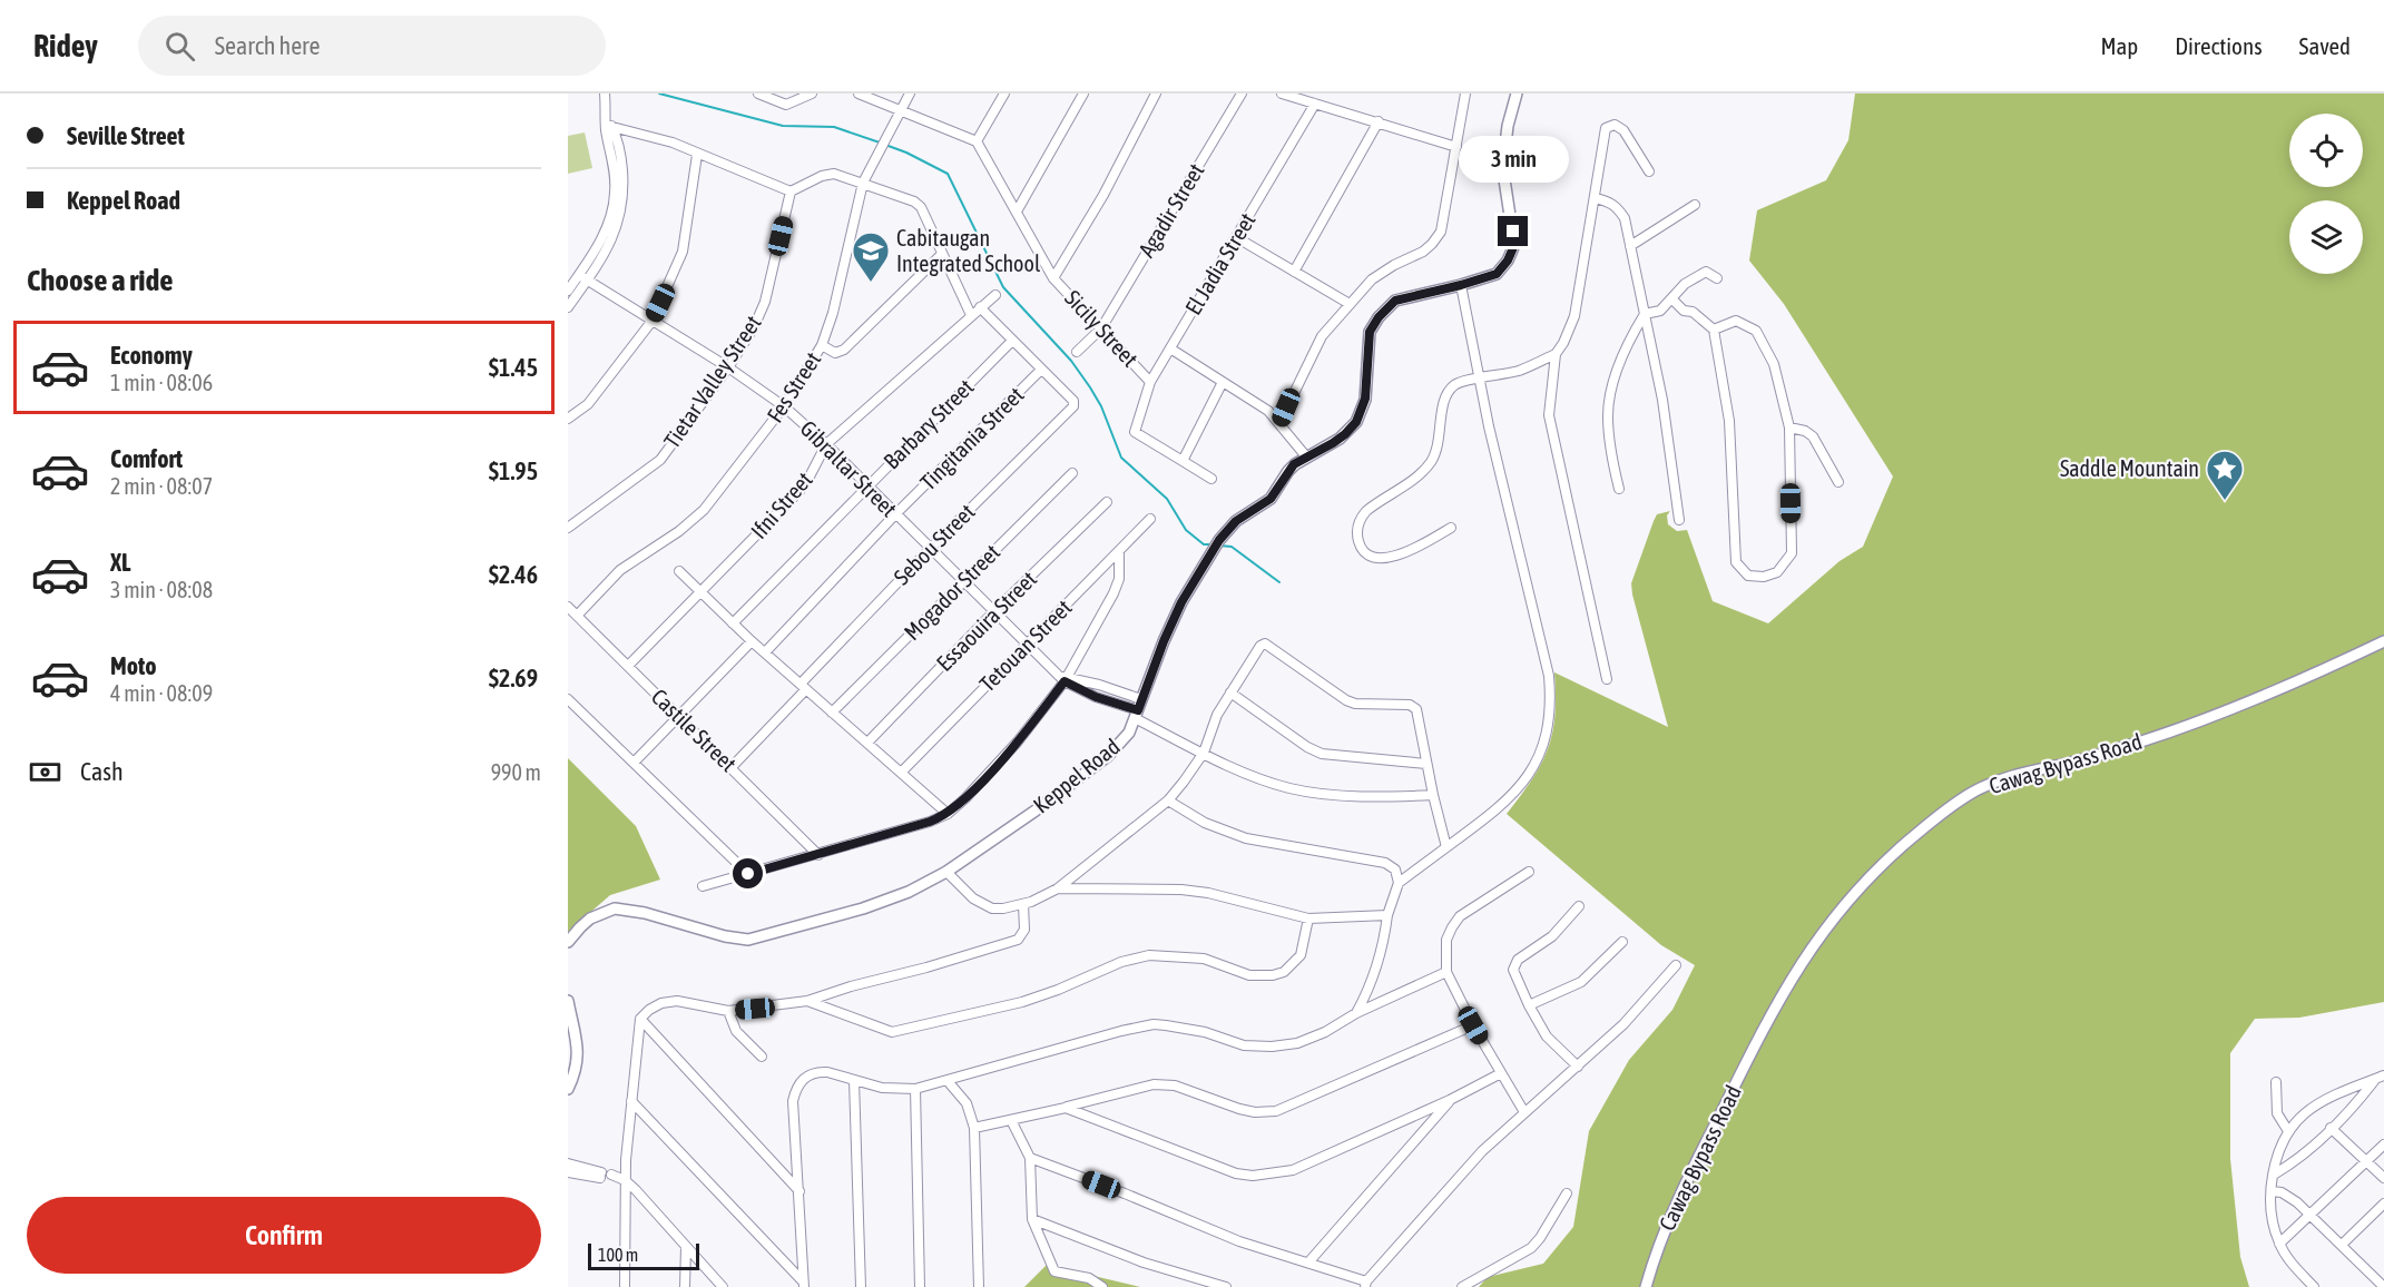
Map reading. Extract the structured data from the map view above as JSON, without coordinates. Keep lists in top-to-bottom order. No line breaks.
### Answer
{"streets":{"street":["Agadir Street","El Jadia Street","Sicily Street","Tietar Valley Street","Fes Street","Barbary Street","Tingitania Street","Gibraltar Street","Ifni Street","Sebou Street","Mogador Street","Essaouira Street","Tetouan Street","Castile Street","Cawag Bypass Road","Keppel Road"]},"crossings":[["Agadir Street","Sicily Street"],["El Jadia Street","Sicily Street"],["Tietar Valley Street","Gibraltar Street"],["Fes Street","Gibraltar Street"],["Fes Street","Castile Street"],["Barbary Street","Gibraltar Street"],["Tingitania Street","Gibraltar Street"],["Tingitania Street","Sebou Street"],["Gibraltar Street","Ifni Street"],["Gibraltar Street","Sebou Street"],["Gibraltar Street","Mogador Street"],["Gibraltar Street","Essaouira Street"],["Gibraltar Street","Tetouan Street"],["Gibraltar Street","Keppel Road"],["Ifni Street","Castile Street"],["Sebou Street","Castile Street"]],"places":{"school or university":["Cabitaugan Integrated School"],"place":["Saddle Mountain"]},"scale_bar":"100 m","page":{"header":"Ridey","search":"Search here","nav":["Map","Directions","Saved"],"banner":["Seville Street","Keppel Road"],"bubble":"3 min","heading":"Choose a ride","list":[{"name":"Economy","note":"1 min · 08:06","value":"$1.45"},{"name":"Comfort","note":"2 min · 08:07","value":"$1.95"},{"name":"XL","note":"3 min · 08:08","value":"$2.46"},{"name":"Moto","note":"4 min · 08:09","value":"$2.69"}],"pay":["Cash","990 m"],"buttons":"Confirm","scale":"100 m"}}
